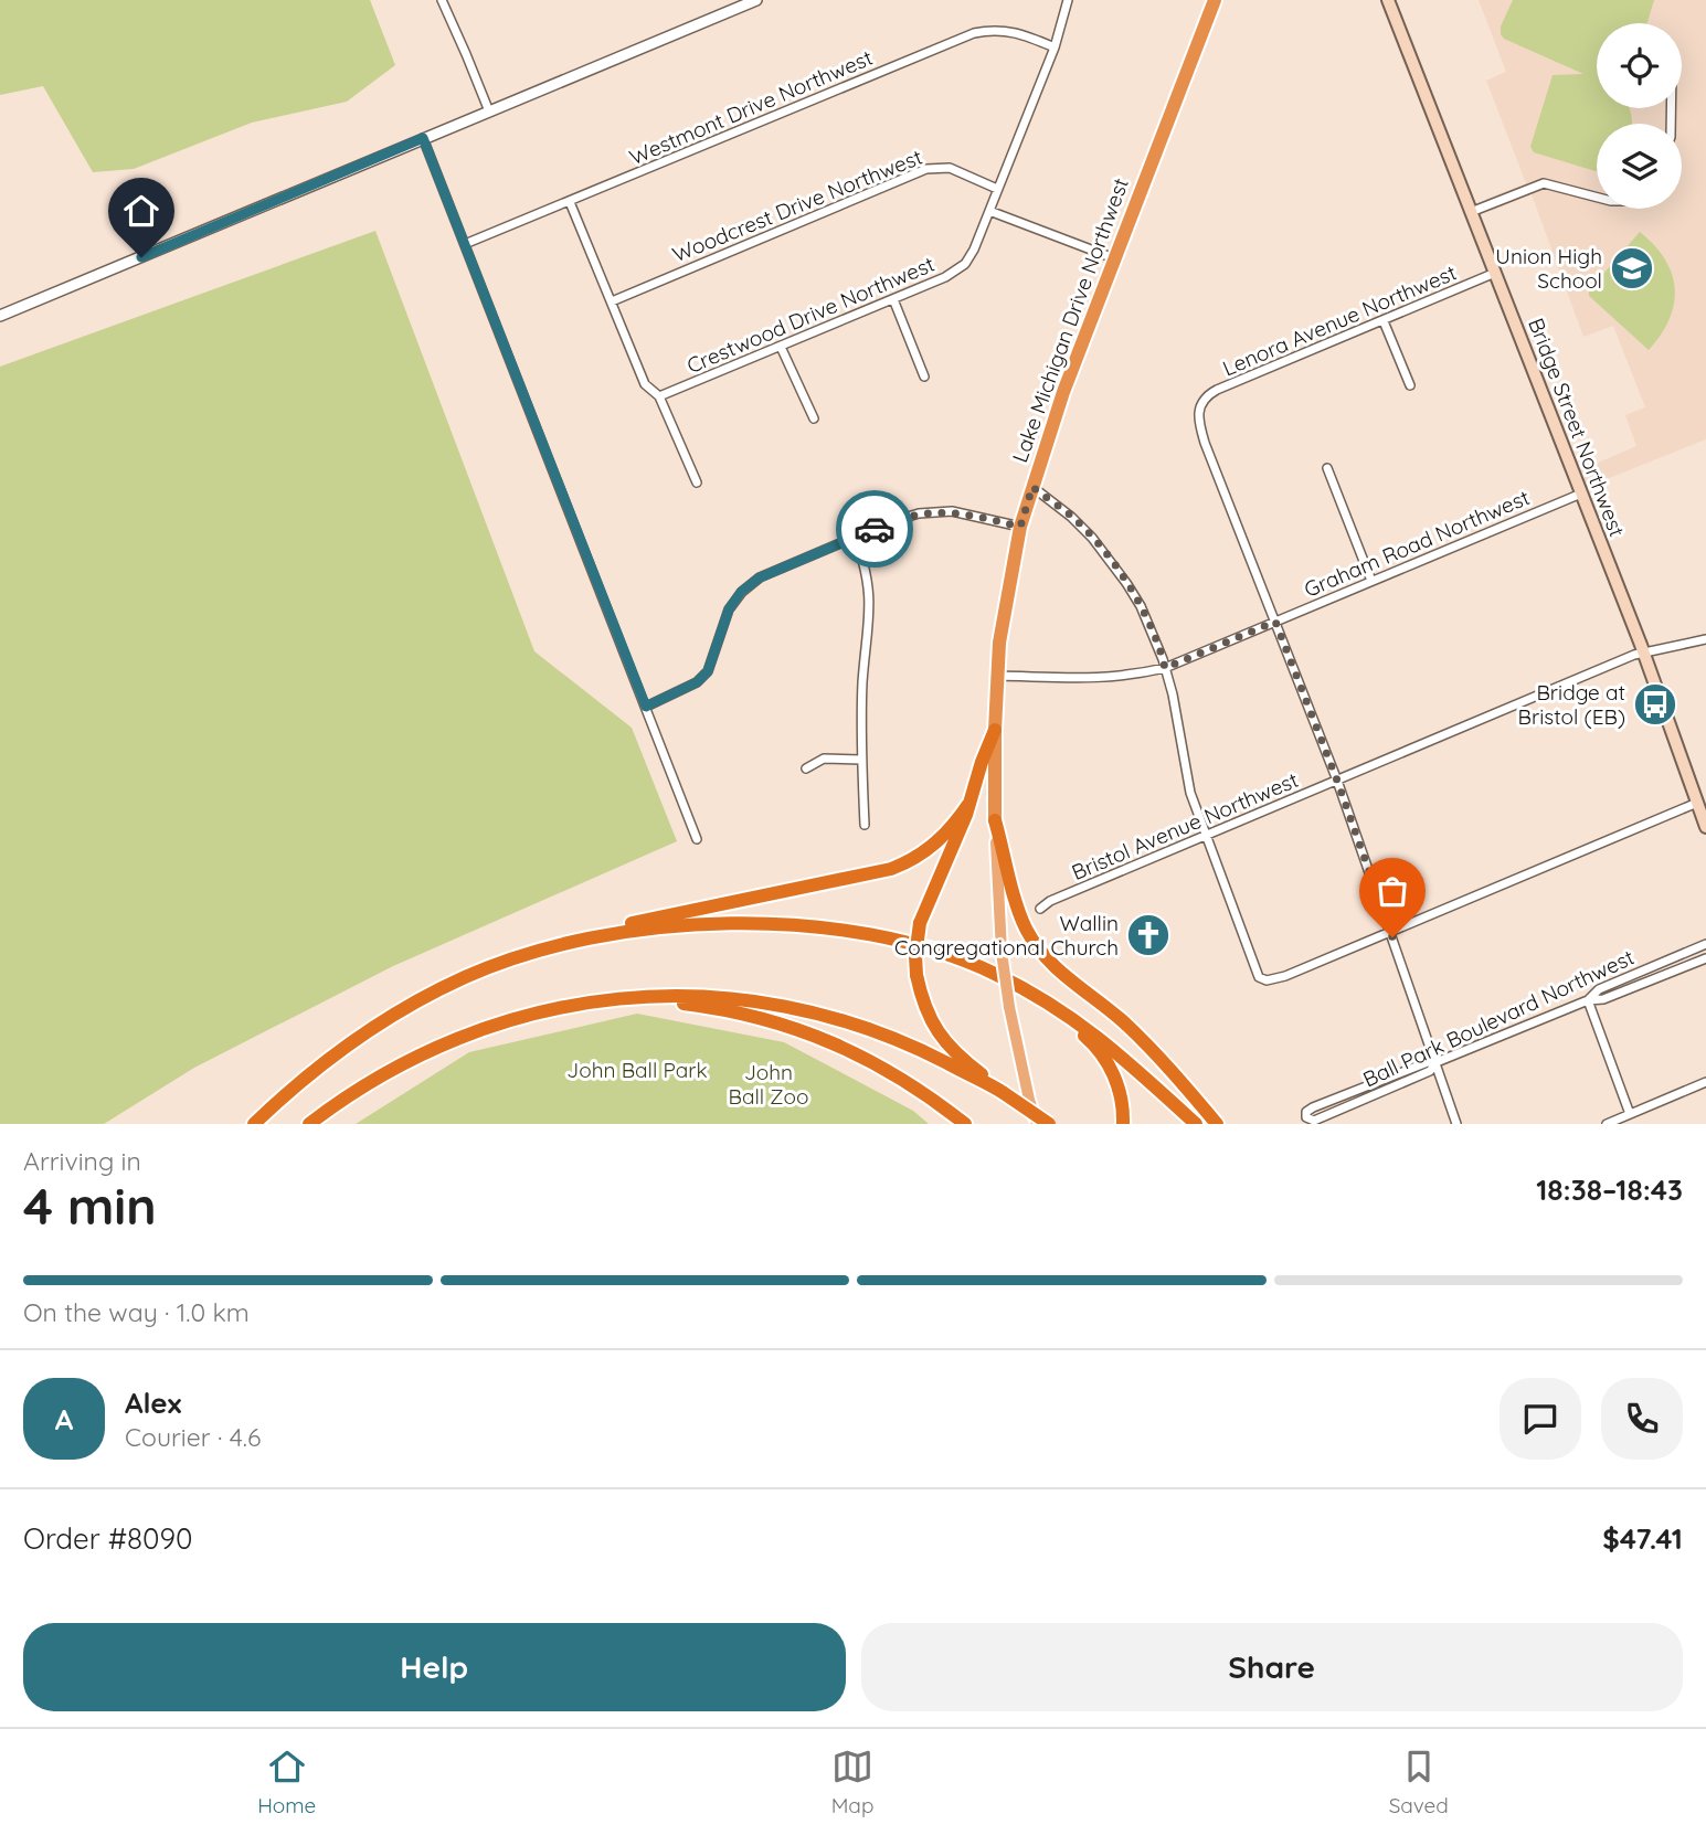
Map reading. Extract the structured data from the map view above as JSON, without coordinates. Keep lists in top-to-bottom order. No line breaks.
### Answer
{"streets":{"highway":["Lake Michigan Drive Northwest"],"main road":["Bridge Street Northwest"],"street":["Westmont Drive Northwest","Woodcrest Drive Northwest","Crestwood Drive Northwest","Lenora Avenue Northwest","Graham Road Northwest","Bristol Avenue Northwest","Ball Park Boulevard Northwest"]},"crossings":[["Lake Michigan Drive Northwest","Graham Road Northwest"],["Lenora Avenue Northwest","Bridge Street Northwest"],["Lenora Avenue Northwest","Graham Road Northwest"],["Bridge Street Northwest","Graham Road Northwest"],["Bridge Street Northwest","Bristol Avenue Northwest"]],"parks":["John Ball Park","John Ball Zoo"],"places":{"school or university":["Union High School"],"bus stop":["Bridge at Bristol (EB)"],"church":["Wallin Congregational Church"]},"page":{"heading":["4 min","Arriving in","18:38–18:43"],"panel":["Alex","Courier · 4.6","Order #8090","$47.41"],"bar":"On the way · 1.0 km","round":"A","buttons":["Help","Share"],"tabs":["Home","Map","Saved"]}}
